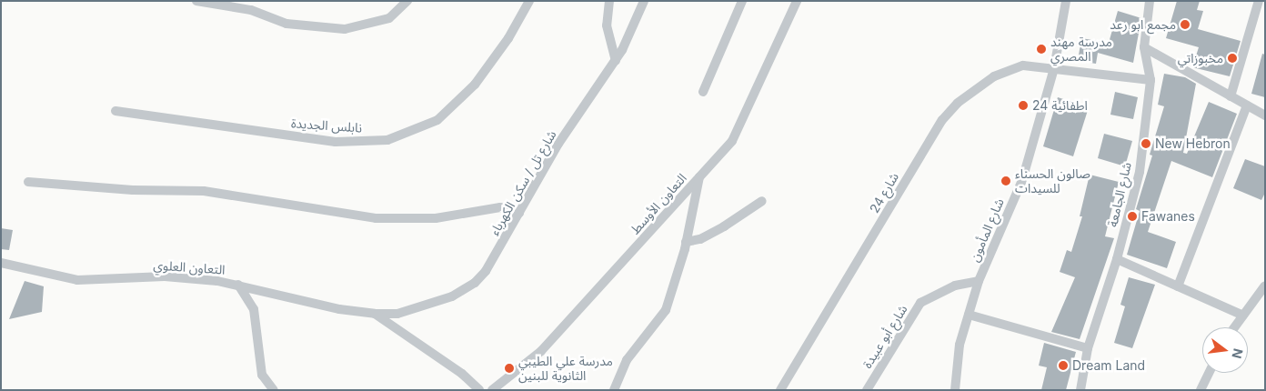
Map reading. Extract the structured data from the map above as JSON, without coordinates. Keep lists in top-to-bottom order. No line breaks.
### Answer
{"streets":{"street":["نابلس الجديدة","شارع تل / سكن الكهرباء","شارع 24","شارع الجامعة","التعاون الأوسط","شارع المأمون","التعاون العلوي","شارع أبو عبيدة"]},"crossings":[["شارع تل / سكن الكهرباء","التعاون العلوي"],["شارع 24","شارع الجامعة"],["شارع 24","شارع المأمون"],["شارع المأمون","شارع أبو عبيدة"]],"places":["مجمع ابو رعد","مدرسة مهند المصري","مخبوزاتي","اطفائية 24","New Hebron","صالون الحسناء للسيدات","Fawanes","Dream Land","مدرسة علي الطيبي الثانوية للبنين"],"north":"right"}
